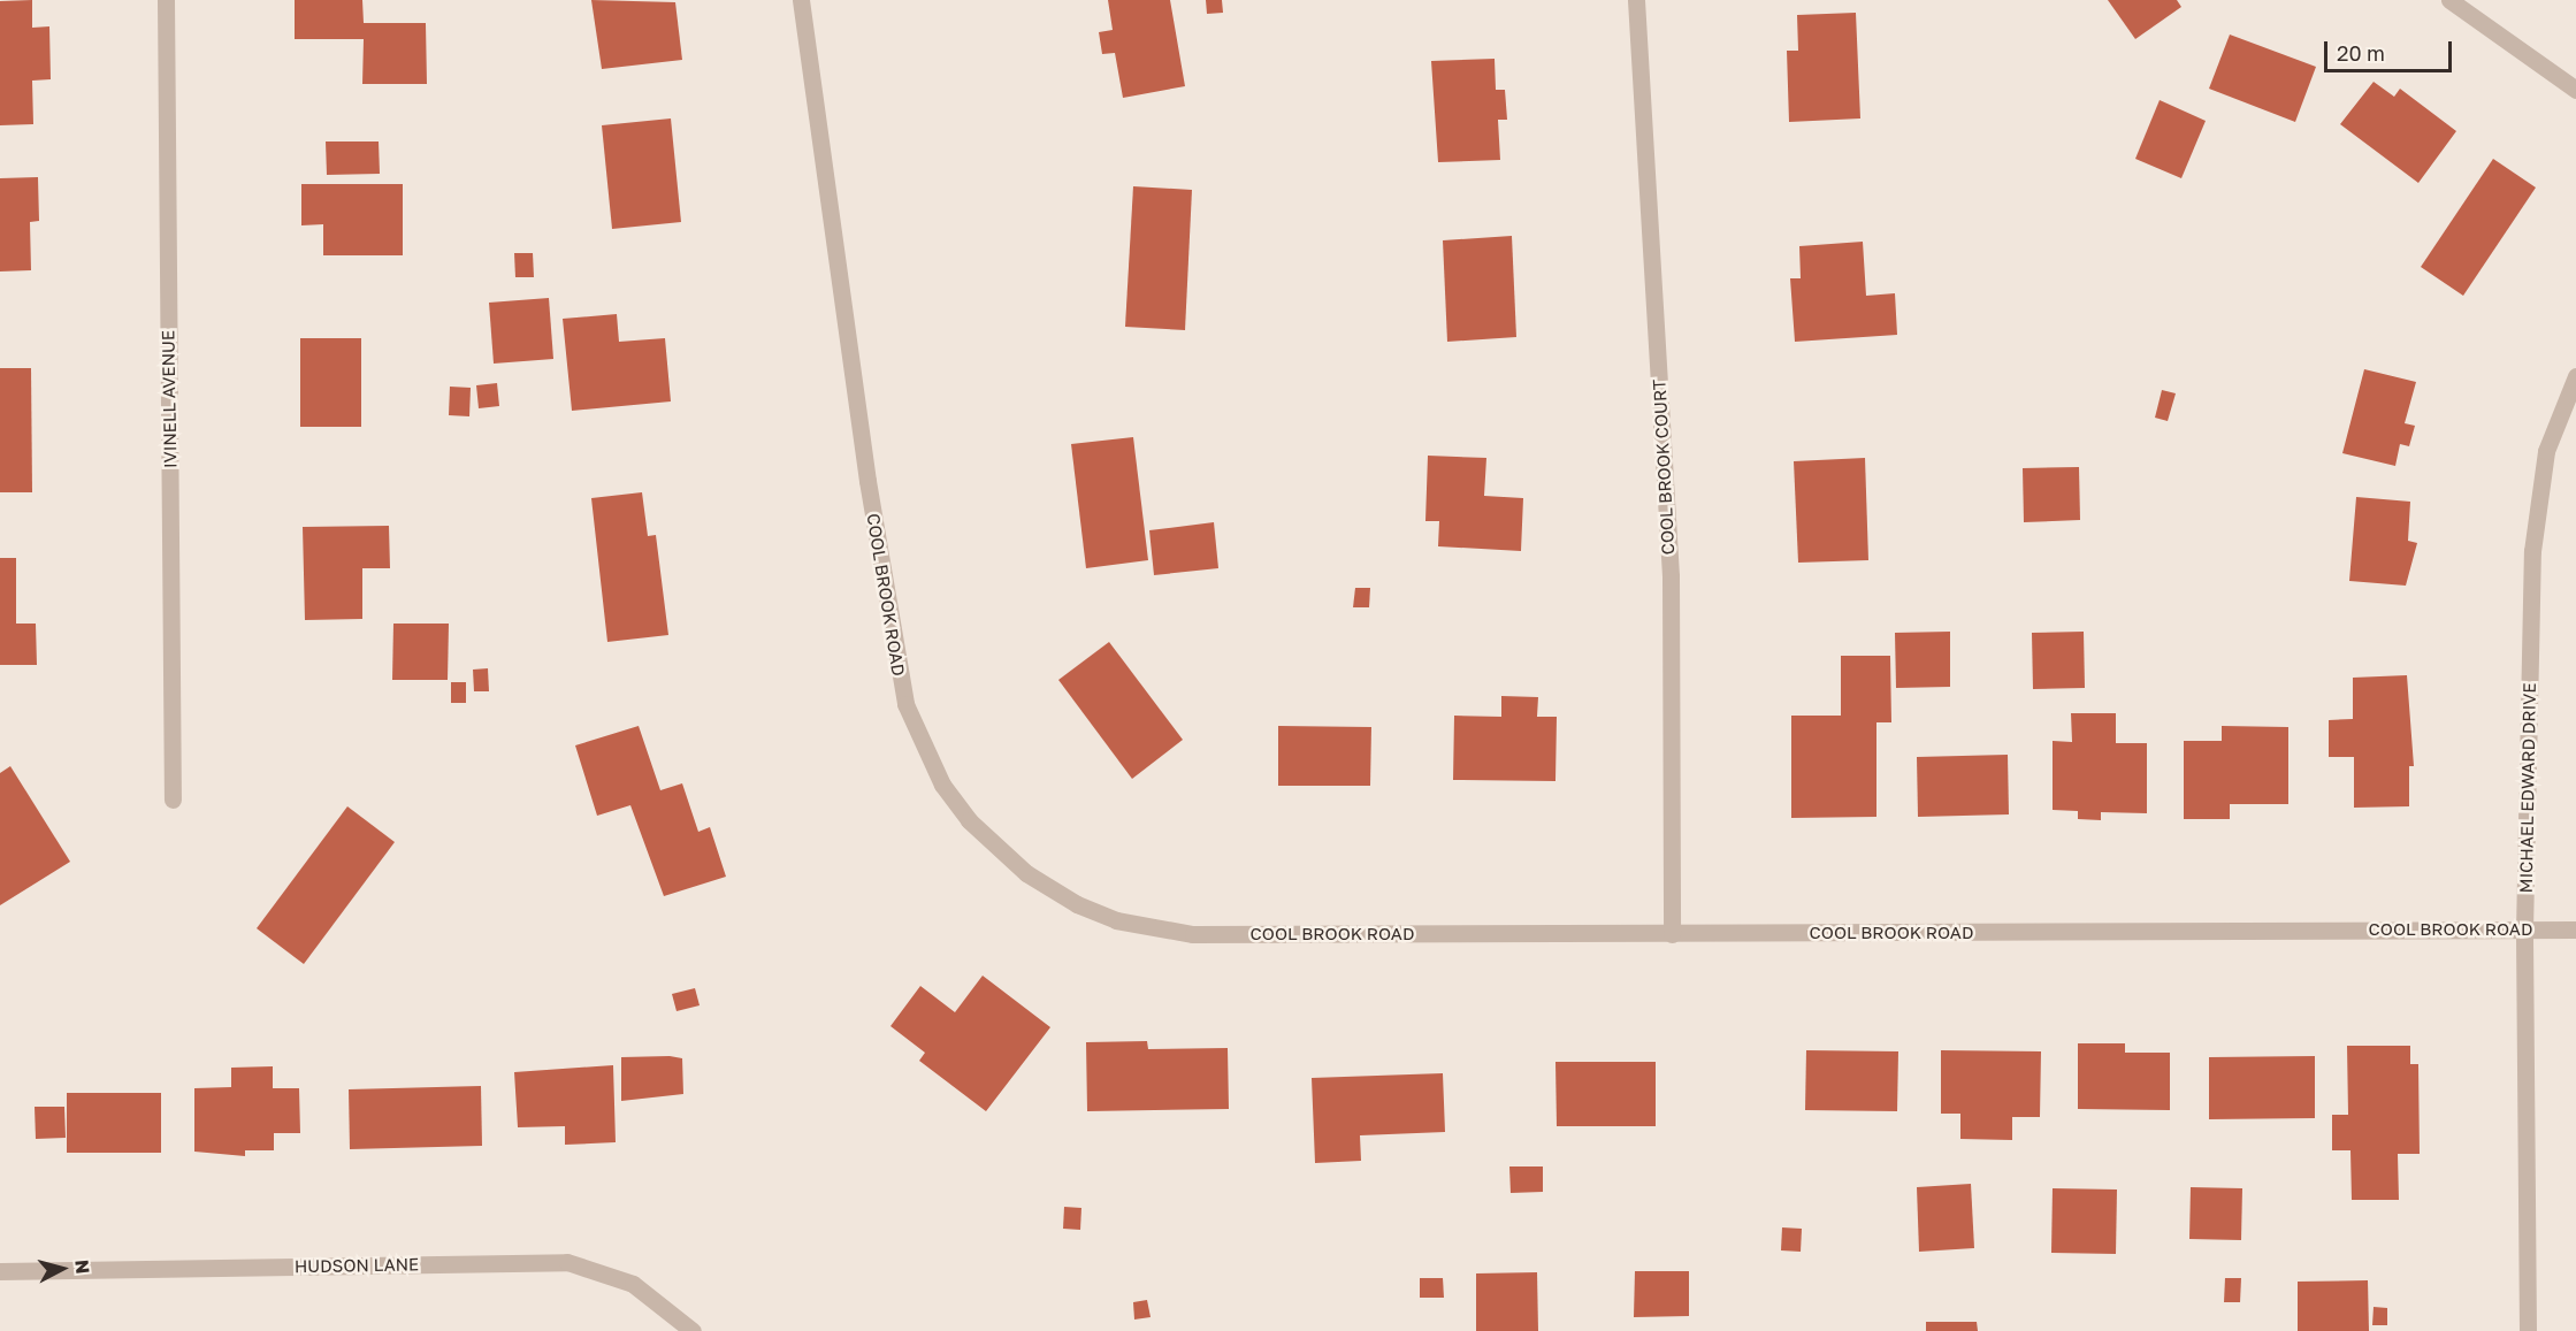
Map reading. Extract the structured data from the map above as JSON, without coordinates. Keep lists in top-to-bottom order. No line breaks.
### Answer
{"streets":{"street":["IVINELL AVENUE","COOL BROOK COURT","COOL BROOK ROAD","MICHAEL EDWARD DRIVE","HUDSON LANE"]},"crossings":[["COOL BROOK COURT","COOL BROOK ROAD"],["COOL BROOK ROAD","MICHAEL EDWARD DRIVE"]],"scale_bar":"20 m","north":"right"}
